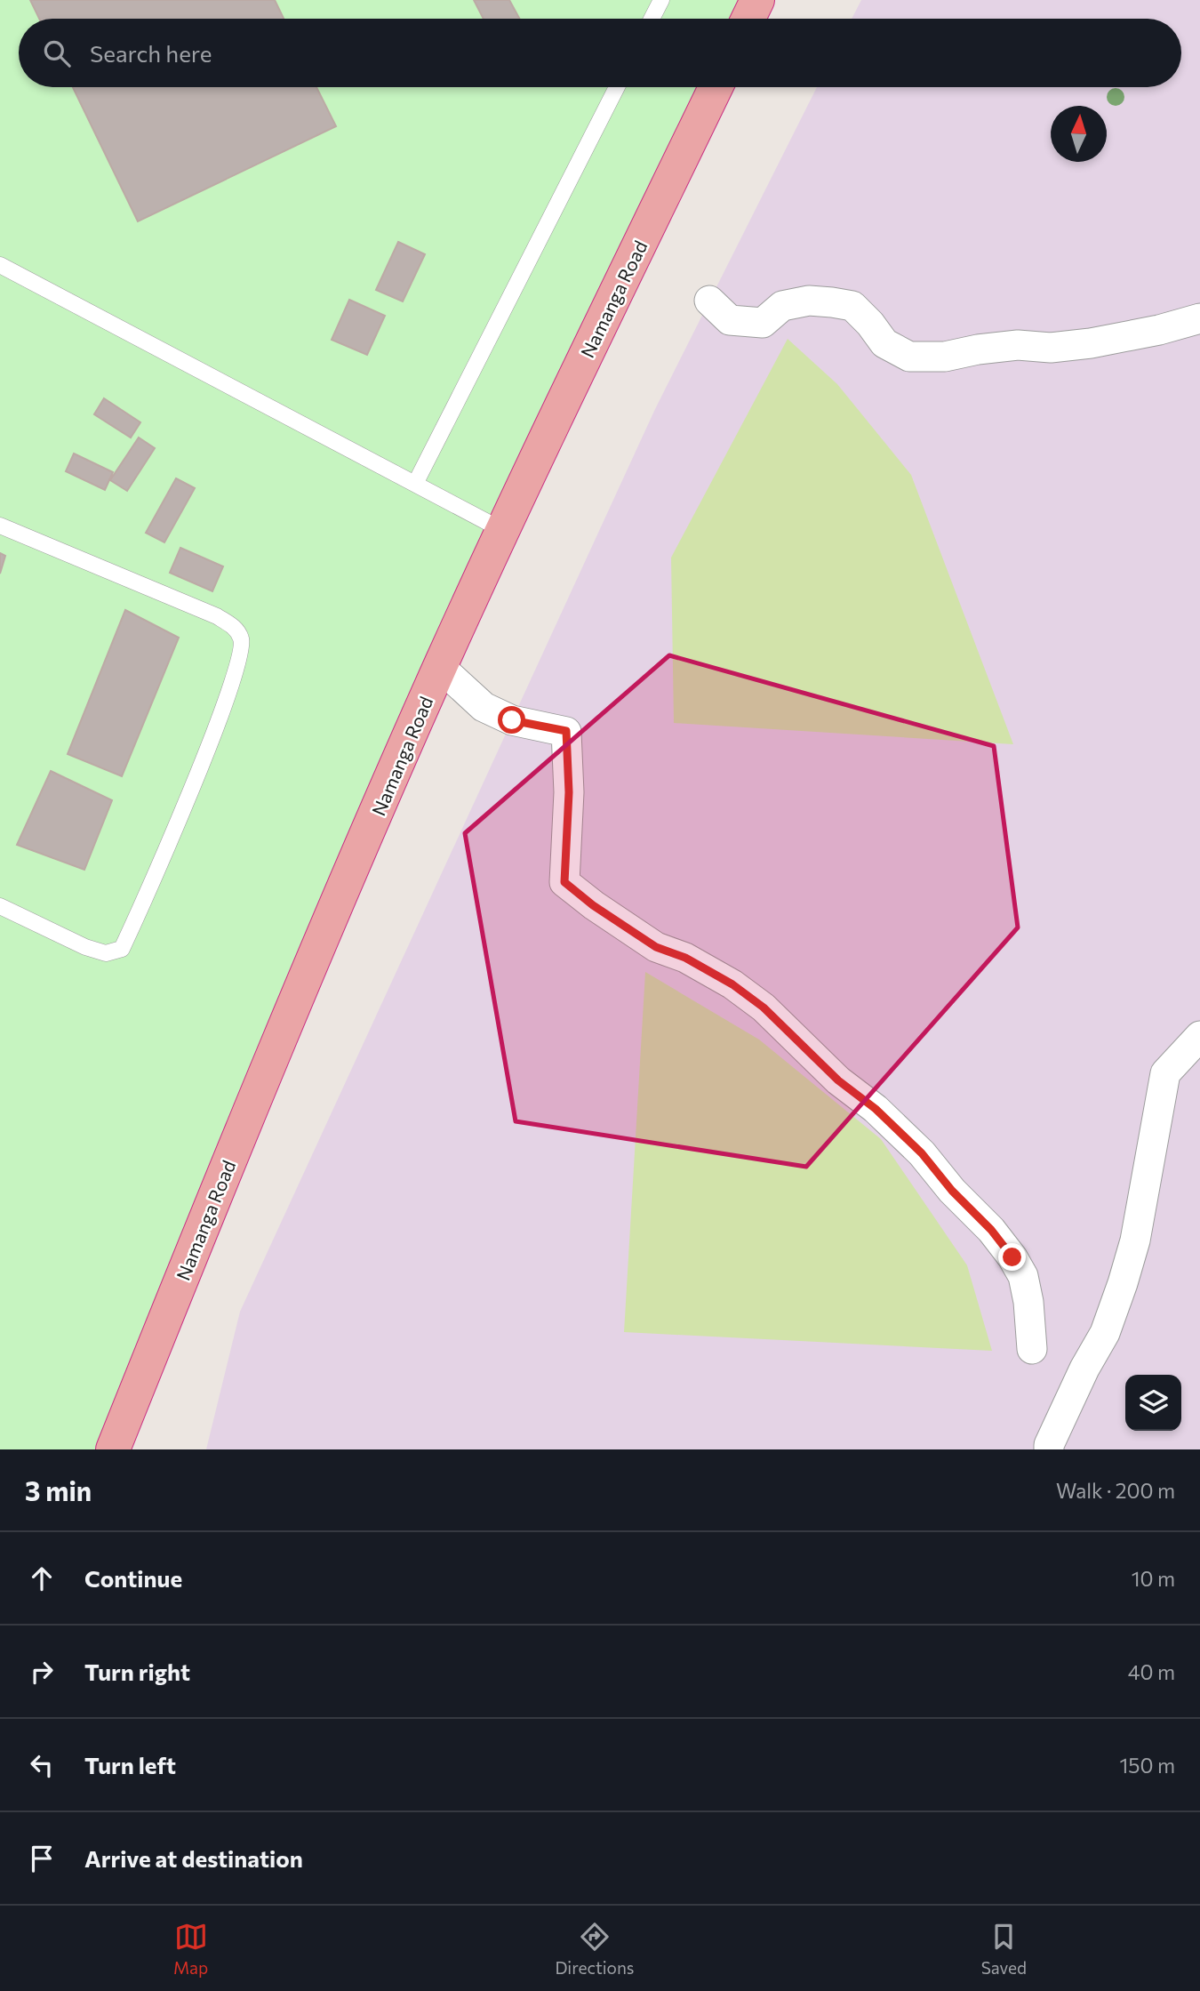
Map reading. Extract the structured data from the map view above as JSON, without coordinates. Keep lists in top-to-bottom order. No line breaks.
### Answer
{"streets":{"highway":["Namanga Road"]},"north":"top","page":{"search":"Search here","heading":["3 min","Walk · 200 m"],"list":[["Continue","10 m"],["Turn right","40 m"],["Turn left","150 m"],"Arrive at destination"],"nav":["Map","Directions","Saved"]}}
